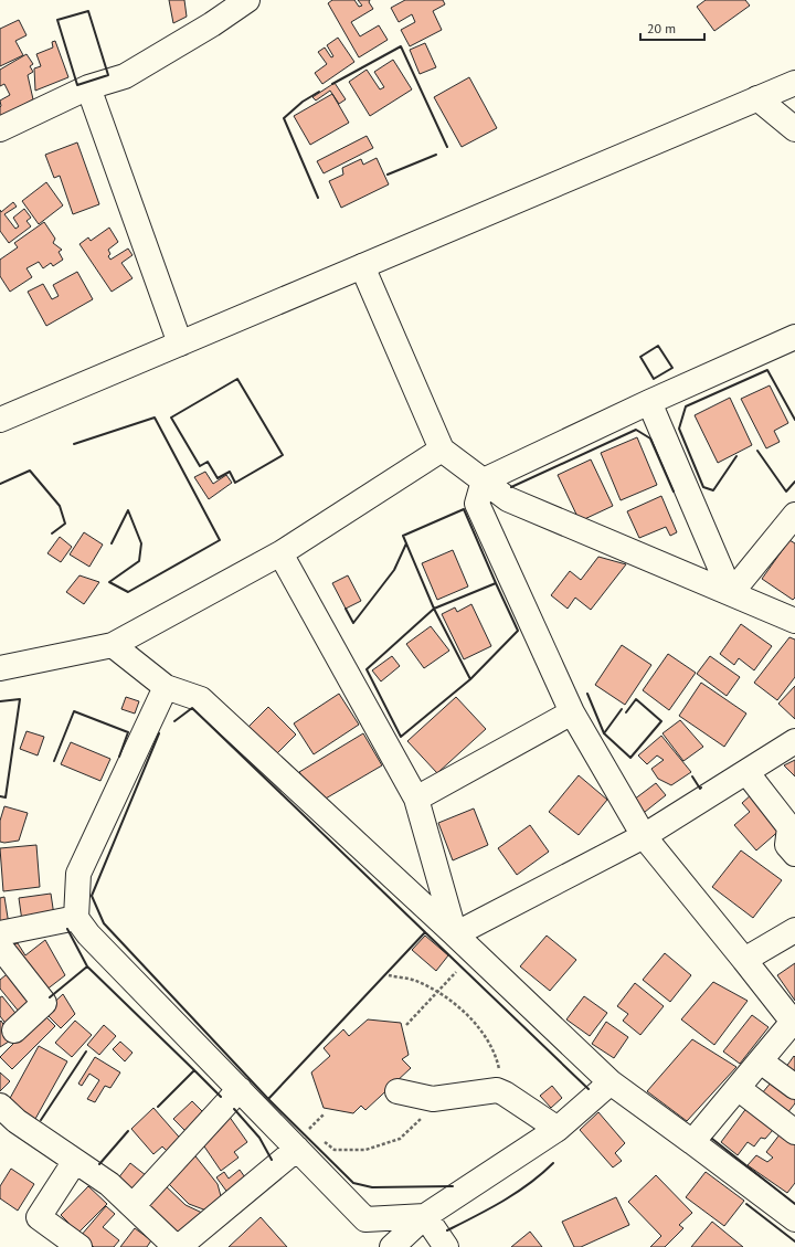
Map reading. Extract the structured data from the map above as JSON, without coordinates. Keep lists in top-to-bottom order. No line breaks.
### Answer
{"scale_bar":"20 m"}
